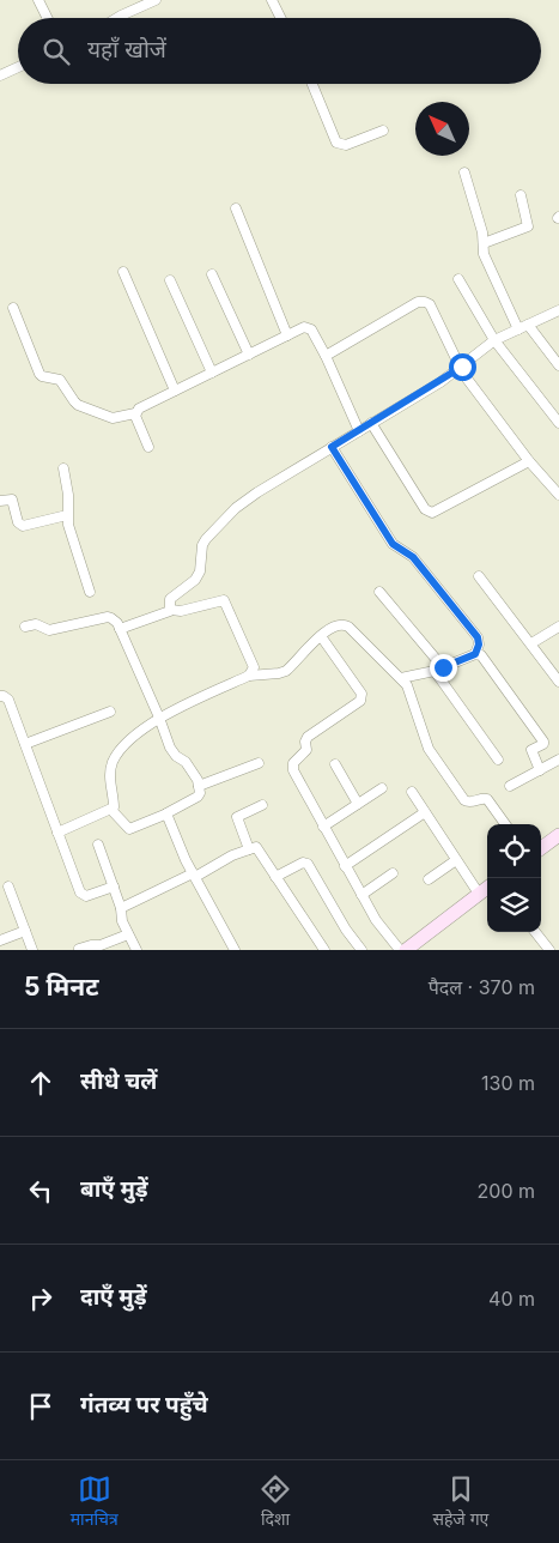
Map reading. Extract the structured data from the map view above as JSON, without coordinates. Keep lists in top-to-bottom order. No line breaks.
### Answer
{"north":"top left","page":{"search":"यहाँ खोजें","heading":["5 मिनट","पैदल · 370 m"],"list":[["सीधे चलें","130 m"],["बाएँ मुड़ें","200 m"],["दाएँ मुड़ें","40 m"],"गंतव्य पर पहुँचे"],"nav":["मानचित्र","दिशा","सहेजे गए"]}}
